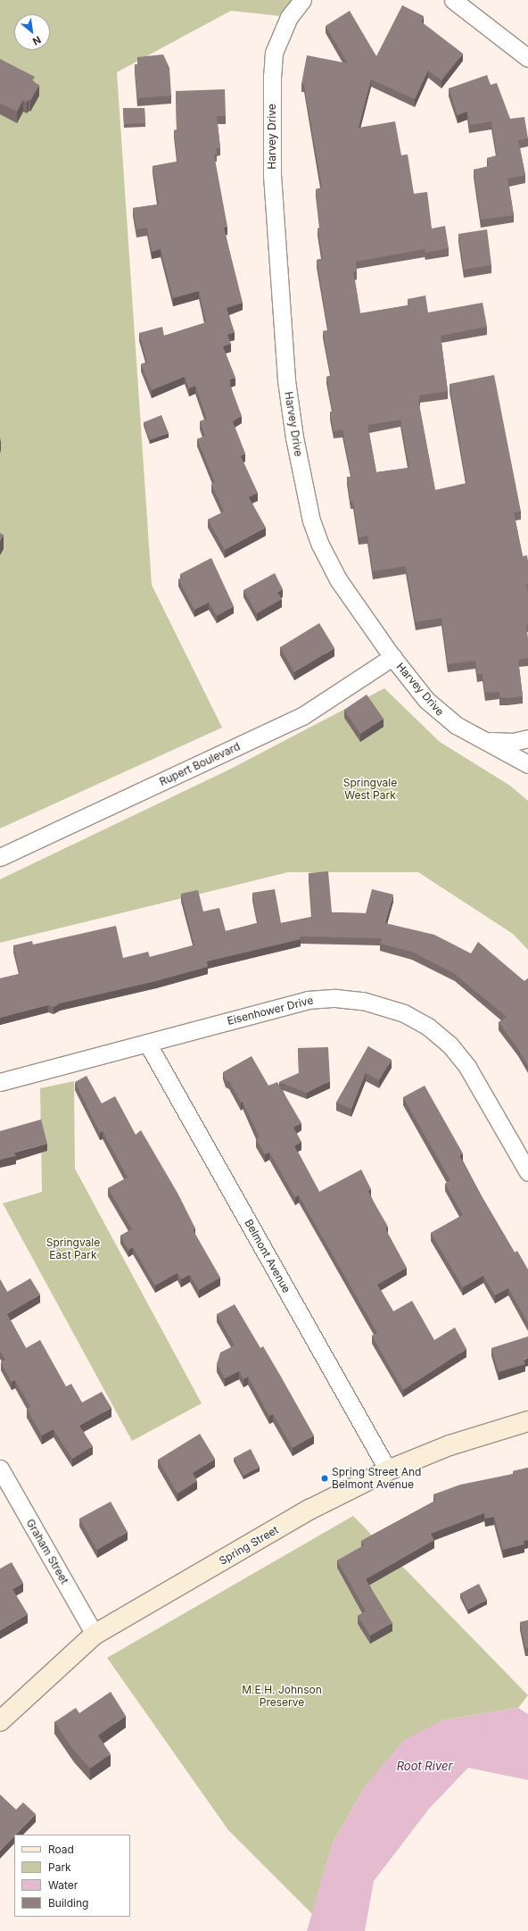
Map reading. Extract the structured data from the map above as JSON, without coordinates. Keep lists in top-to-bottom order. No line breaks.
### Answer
{"streets":{"main road":["Spring Street"],"street":["Harvey Drive","Rupert Boulevard","Eisenhower Drive","Belmont Avenue","Graham Street"]},"crossings":[["Harvey Drive","Rupert Boulevard"],["Eisenhower Drive","Belmont Avenue"],["Belmont Avenue","Spring Street"],["Spring Street","Graham Street"]],"water":["Root River"],"parks":["Springvale West Park","Springvale East Park","M.E.H. Johnson Preserve"],"places":["Spring Street And Belmont Avenue"],"legend":["Road","Park","Water","Building"],"north":"bottom right"}
